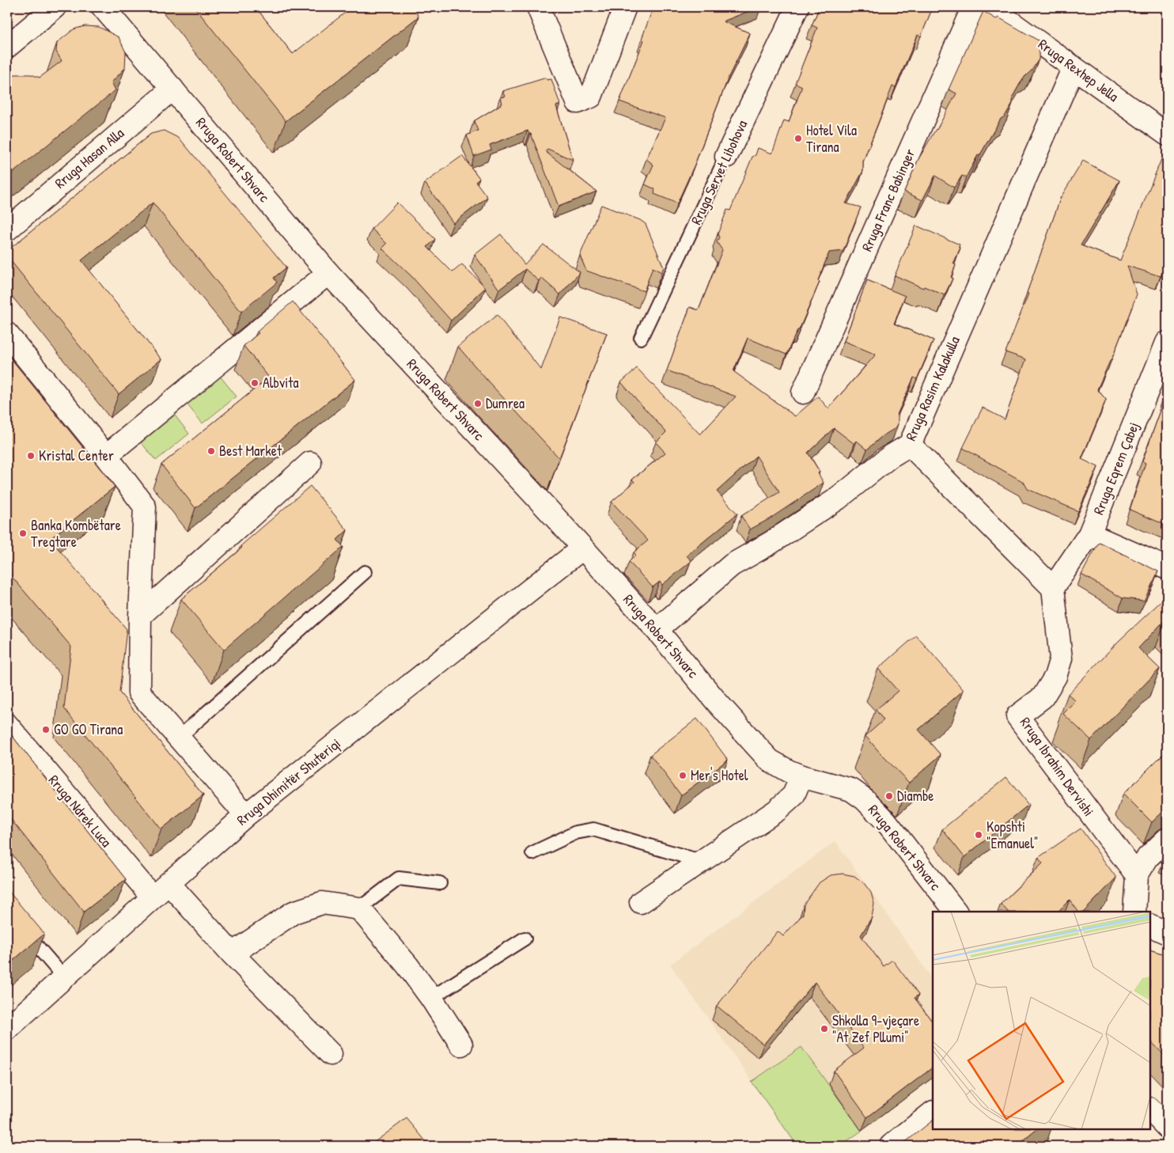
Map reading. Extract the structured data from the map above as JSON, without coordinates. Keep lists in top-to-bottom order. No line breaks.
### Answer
{"streets":{"street":["Rruga Rexhep Jella","Rruga Hasan Alla","Rruga Robert Shvarc","Rruga Servet Libohova","Rruga Franc Babinger","Rruga Rasim Kalakulla","Rruga Eqrem Çabej","Rruga Ibrahim Dervishi","Rruga Dhimitër Shuteriqi","Rruga Ndrek Luca"]},"crossings":[["Rruga Rexhep Jella","Rruga Rasim Kalakulla"],["Rruga Hasan Alla","Rruga Robert Shvarc"],["Rruga Robert Shvarc","Rruga Rasim Kalakulla"],["Rruga Robert Shvarc","Rruga Dhimitër Shuteriqi"],["Rruga Eqrem Çabej","Rruga Ibrahim Dervishi"],["Rruga Dhimitër Shuteriqi","Rruga Ndrek Luca"]],"places":["Hotel Vila Tirana","Albvita","Dumrea","Best Market","Kristal Center","Banka Kombëtare Tregtare","GO GO Tirana","Mer's Hotel","Diambe","Kopshti \"Emanuel\"","Shkolla 9-vjeçare \"At Zef Pllumi\""]}
